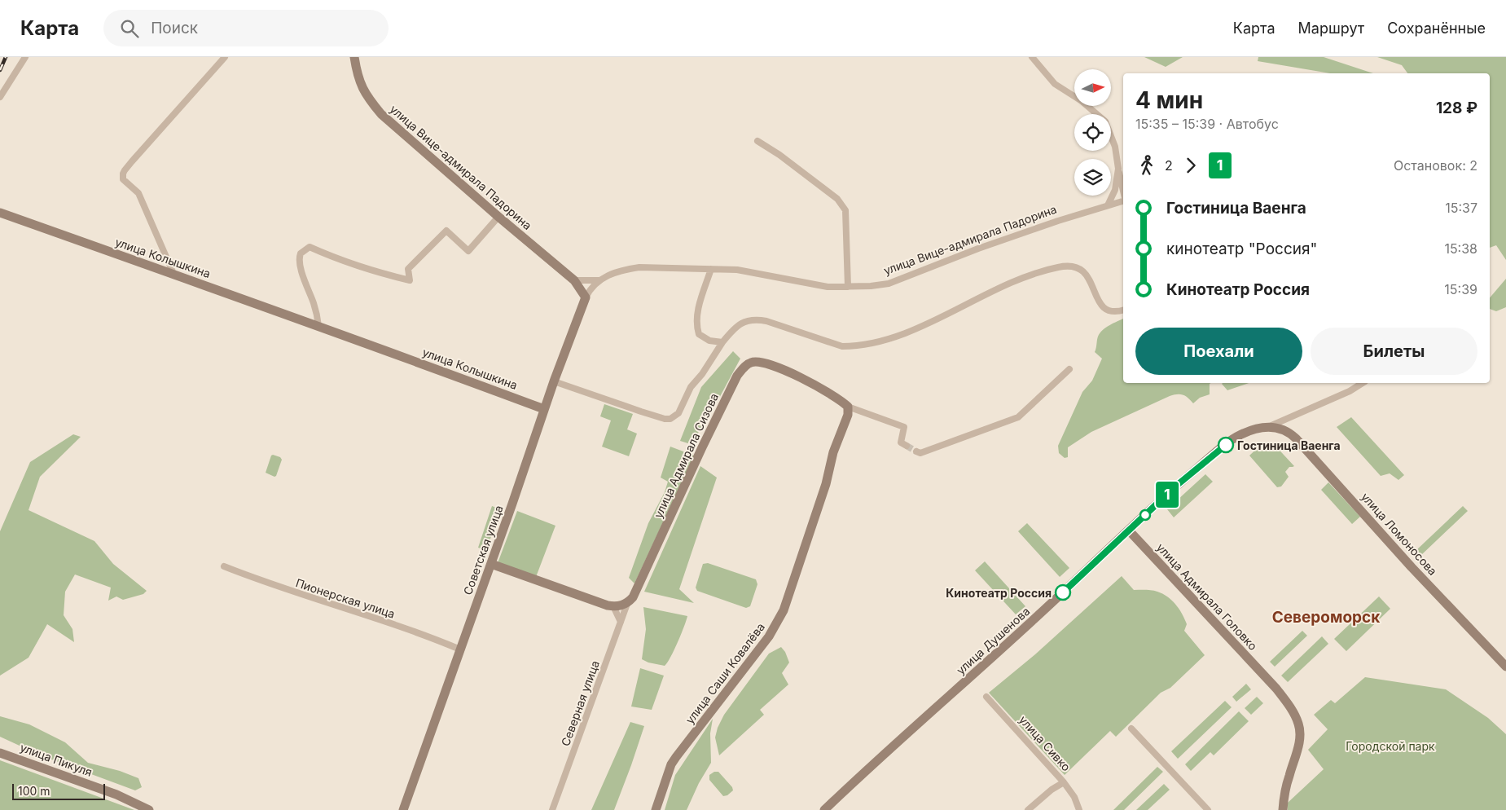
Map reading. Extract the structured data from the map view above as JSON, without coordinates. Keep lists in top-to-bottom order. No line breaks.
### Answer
{"streets":{"street":["улица Вице-адмирала Падорина","улица Колышкина","улица Адмирала Сизова","улица Ломоносова","Советская улица","улица Адмирала Головко","Пионерская улица","улица Душенова","улица Саши Ковалёва","Северная улица","улица Сивко","улица Пикуля"]},"crossings":[["улица Вице-адмирала Падорина","Советская улица"],["улица Колышкина","Советская улица"],["улица Адмирала Сизова","улица Саши Ковалёва"],["улица Адмирала Сизова","Северная улица"],["улица Ломоносова","улица Душенова"],["Советская улица","Пионерская улица"],["улица Адмирала Головко","улица Душенова"]],"districts":["Североморск"],"parks":["Городской парк"],"places":["Гостиница Ваенга","Кинотеатр Россия"],"lines":["bus line 1"],"scale_bar":"100 m","north":"right","page":{"header":"Карта","search":"Поиск","nav":["Карта","Маршрут","Сохранённые"],"on_map":"1","heading":["4 мин","15:35 – 15:39 · Автобус","128 ₽"],"legs":["2","1","Остановок: 2"],"list":[{"name":"Гостиница Ваенга","value":"15:37"},{"name":"кинотеатр \"Россия\"","value":"15:38"},{"name":"Кинотеатр Россия","value":"15:39"}],"buttons":["Поехали","Билеты"],"scale":"100 m"}}
